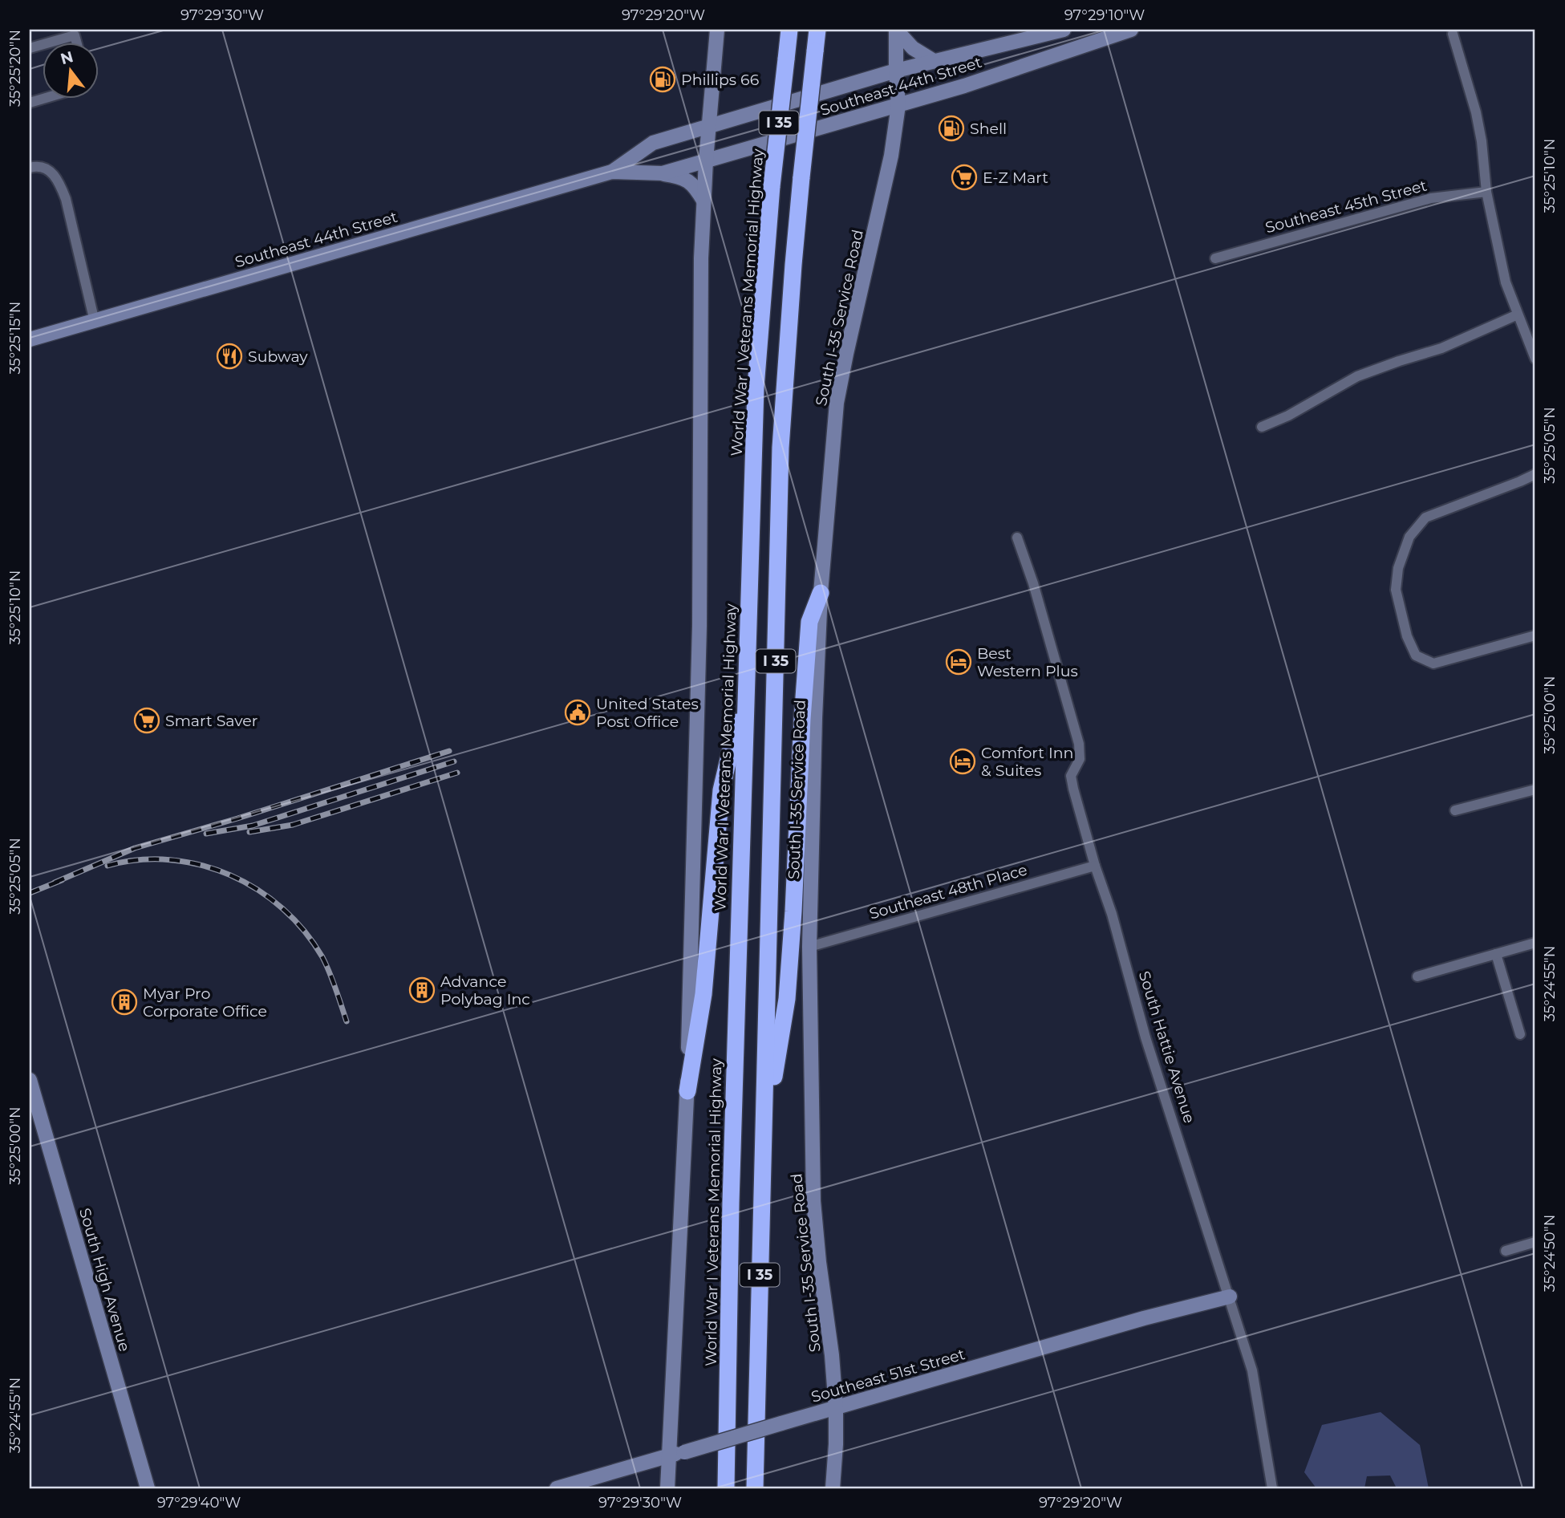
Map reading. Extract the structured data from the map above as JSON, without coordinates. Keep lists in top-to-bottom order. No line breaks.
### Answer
{"streets":{"highway":["I 35","World War I Veterans Memorial Highway"],"main road":["Southeast 44th Street","South I-35 Service Road","South High Avenue","Southeast 51st Street"],"street":["Southeast 45th Street","Southeast 48th Place","South Hattie Avenue"]},"crossings":[["Southeast 44th Street","South I-35 Service Road"],["South I-35 Service Road","Southeast 48th Place"],["South I-35 Service Road","Southeast 51st Street"],["Southeast 48th Place","South Hattie Avenue"],["South Hattie Avenue","Southeast 51st Street"]],"places":{"fuel station":["Phillips 66","Shell"],"supermarket":["E-Z Mart","Smart Saver"],"restaurant":["Subway"],"hotel":["Best Western Plus","Comfort Inn & Suites"],"public building":["United States Post Office"],"building":["Advance Polybag Inc","Myar Pro Corporate Office"]},"north":"top","coordinates":["97°29'30\"W","97°29'20\"W","97°29'10\"W","35°25'20\"N","35°25'10\"N","35°25'15\"N","35°25'05\"N","35°25'00\"N","35°24'55\"N","35°24'50\"N","97°29'40\"W"]}
